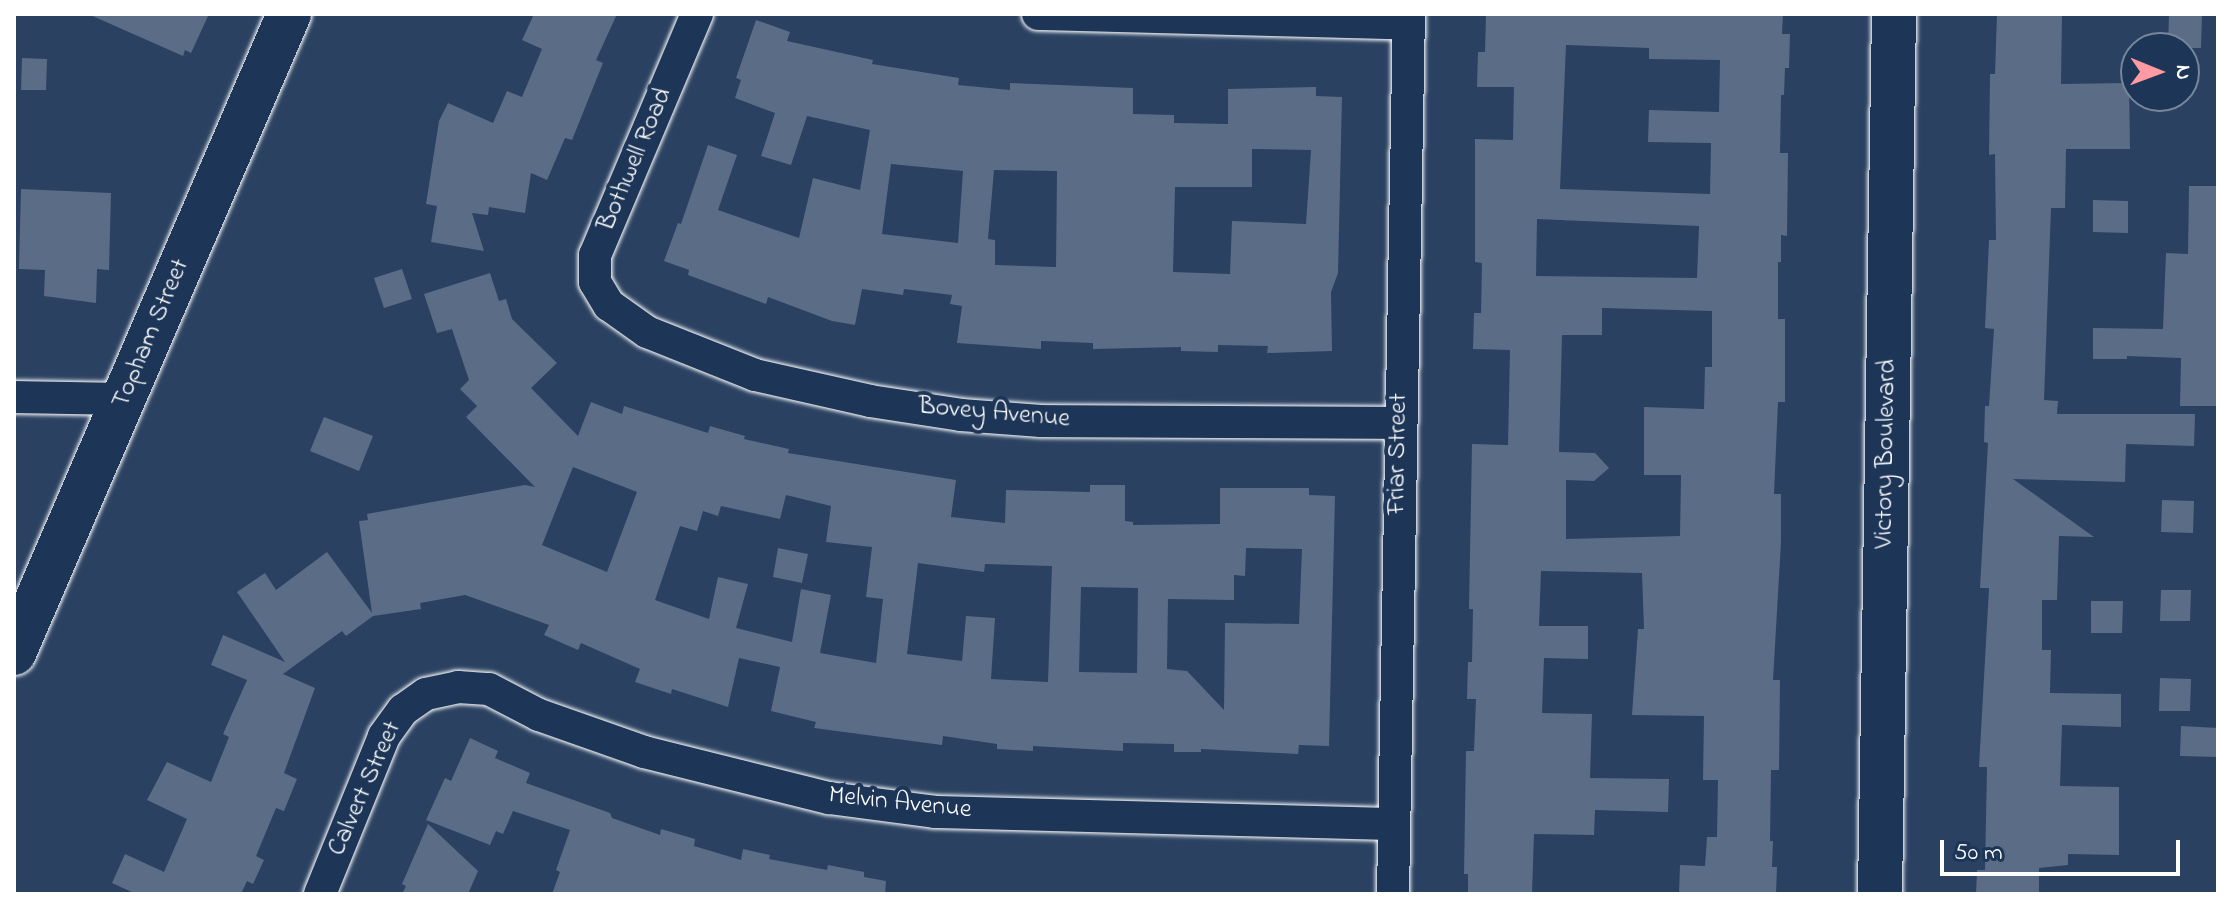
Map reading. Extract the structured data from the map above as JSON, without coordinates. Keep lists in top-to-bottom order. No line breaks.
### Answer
{"streets":{"main road":["Topham Street","Victory Boulevard"],"street":["Bothwell Road","Bovey Avenue","Friar Street","Calvert Street","Melvin Avenue"]},"crossings":[["Bothwell Road","Bovey Avenue"],["Bovey Avenue","Friar Street"],["Friar Street","Melvin Avenue"],["Calvert Street","Melvin Avenue"]],"scale_bar":"50 m","north":"right"}
